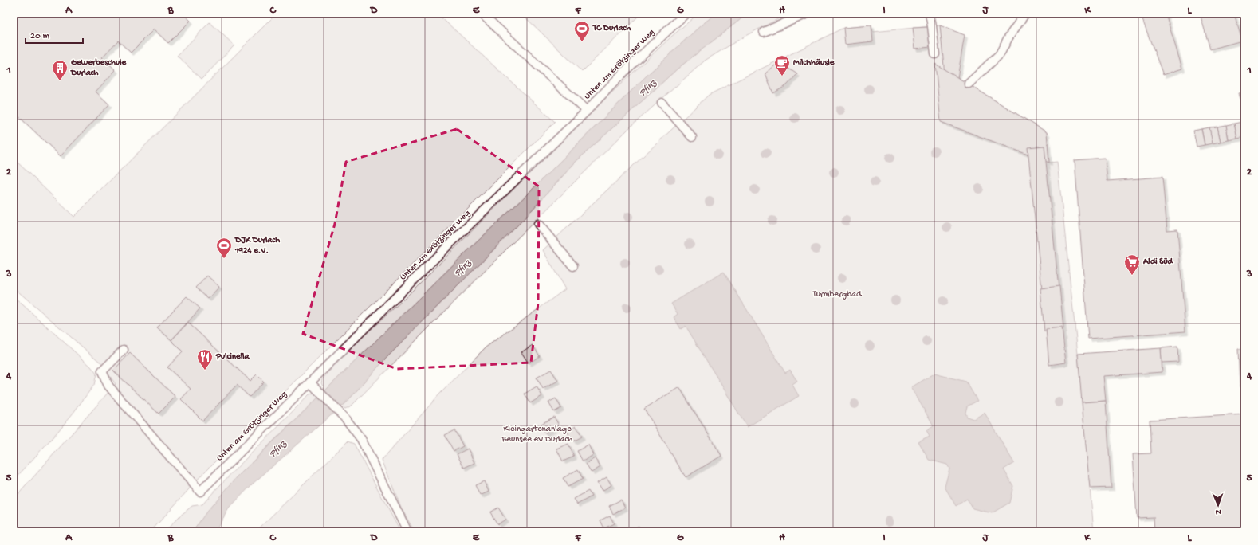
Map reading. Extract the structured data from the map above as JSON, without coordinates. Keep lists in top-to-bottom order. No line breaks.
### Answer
{"streets":{"lane":["Unten am Grötzinger Weg"]},"water":["Pfinz"],"parks":["Turmbergbad","Kleingartenanlage Beunsee eV Durlach"],"places":{"sports":["TC Durlach","DJK Durlach 1924 e.V."],"cafe":["Milchhäusle"],"building":["Gewerbeschule Durlach"],"supermarket":["Aldi Süd"],"restaurant":["Pulcinella"]},"scale_bar":"20 m","north":"bottom","grid":{"columns":["A","B","C","D","E","F","G","H","I","J","K","L"],"rows":["1","2","3","4","5"]}}
